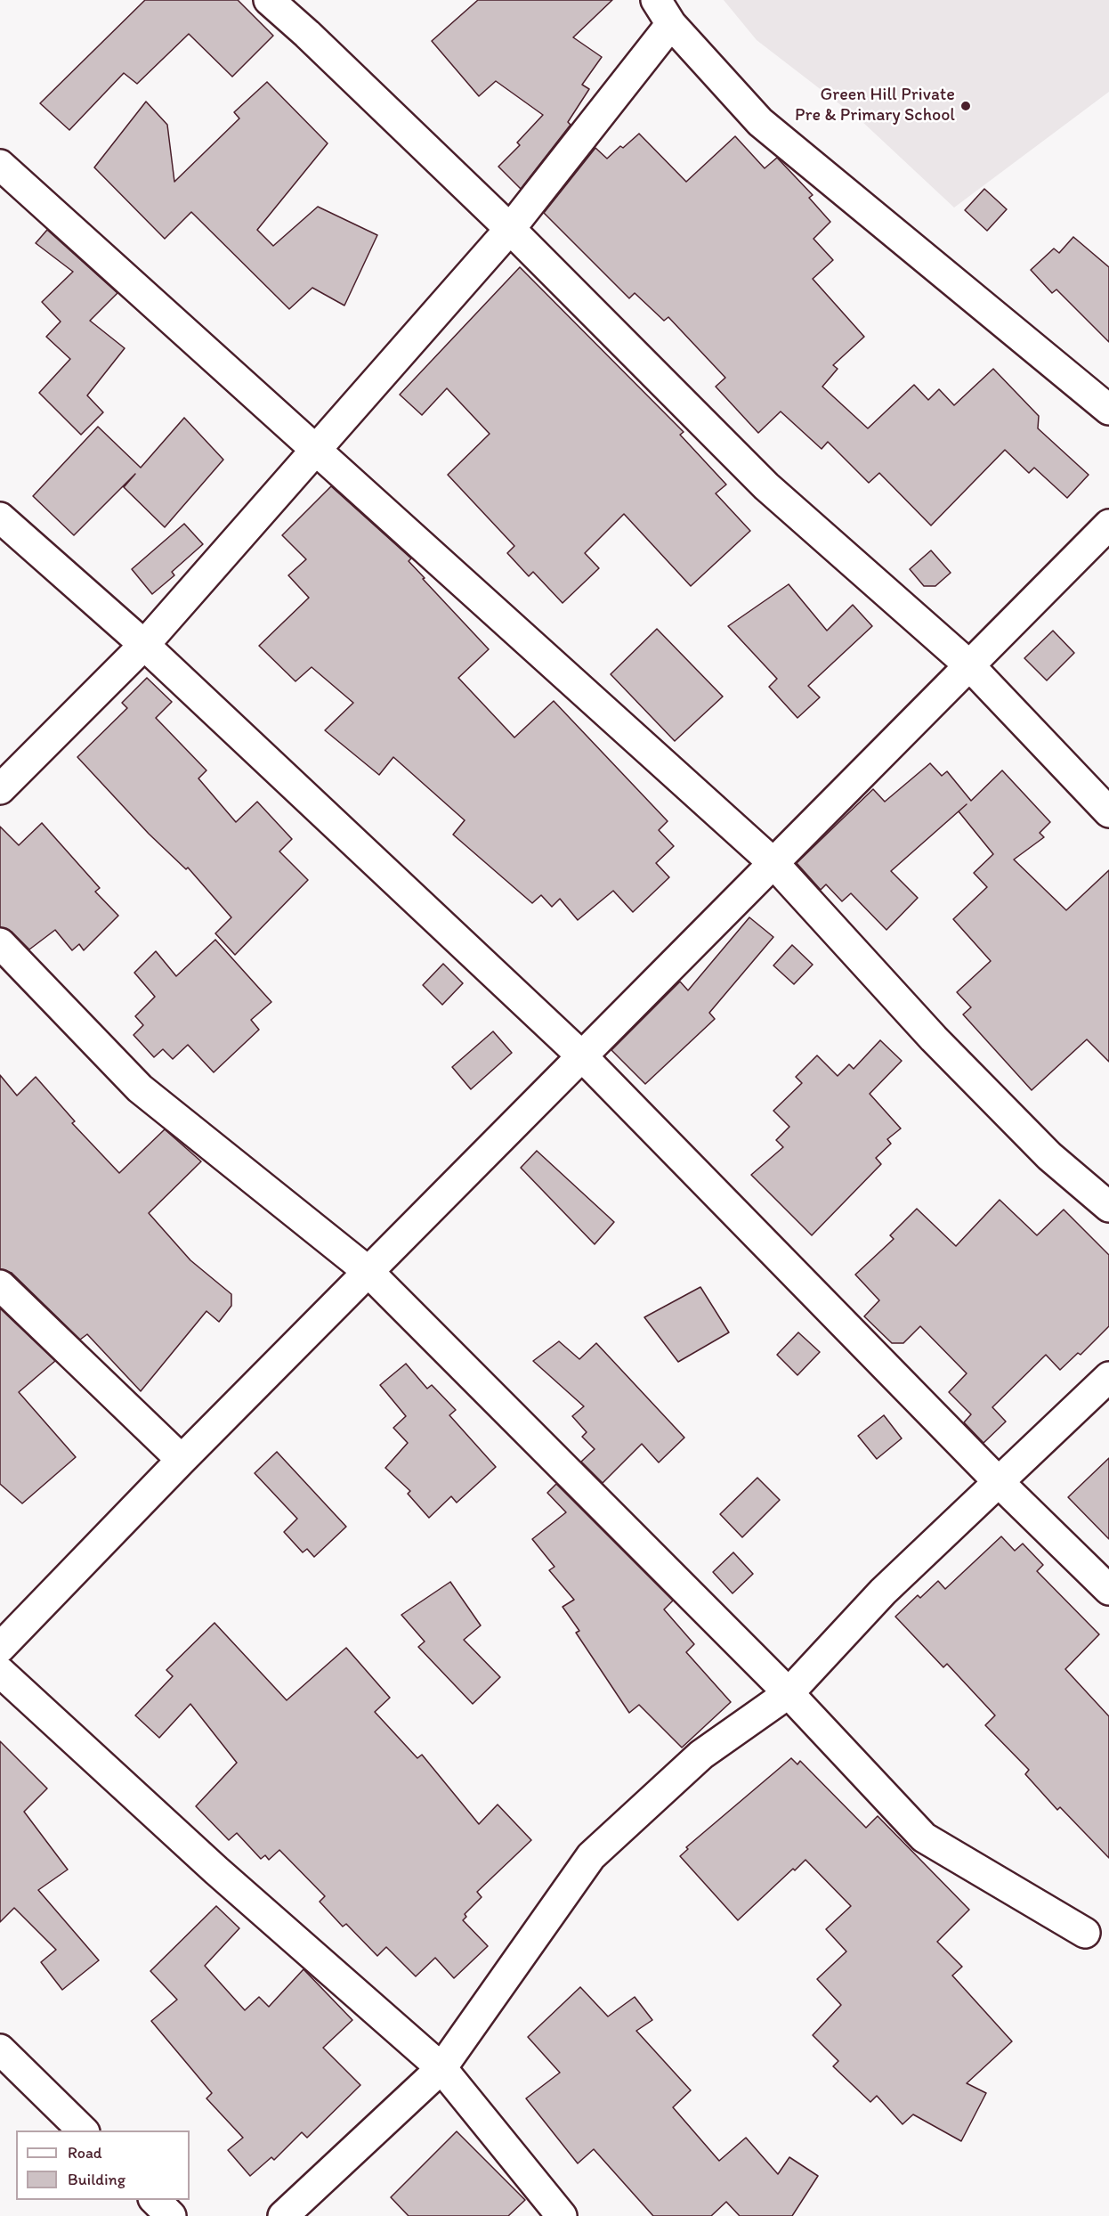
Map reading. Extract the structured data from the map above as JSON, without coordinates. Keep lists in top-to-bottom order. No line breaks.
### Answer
{"places":["Green Hill Private Pre & Primary School"],"legend":["Road","Building"]}
